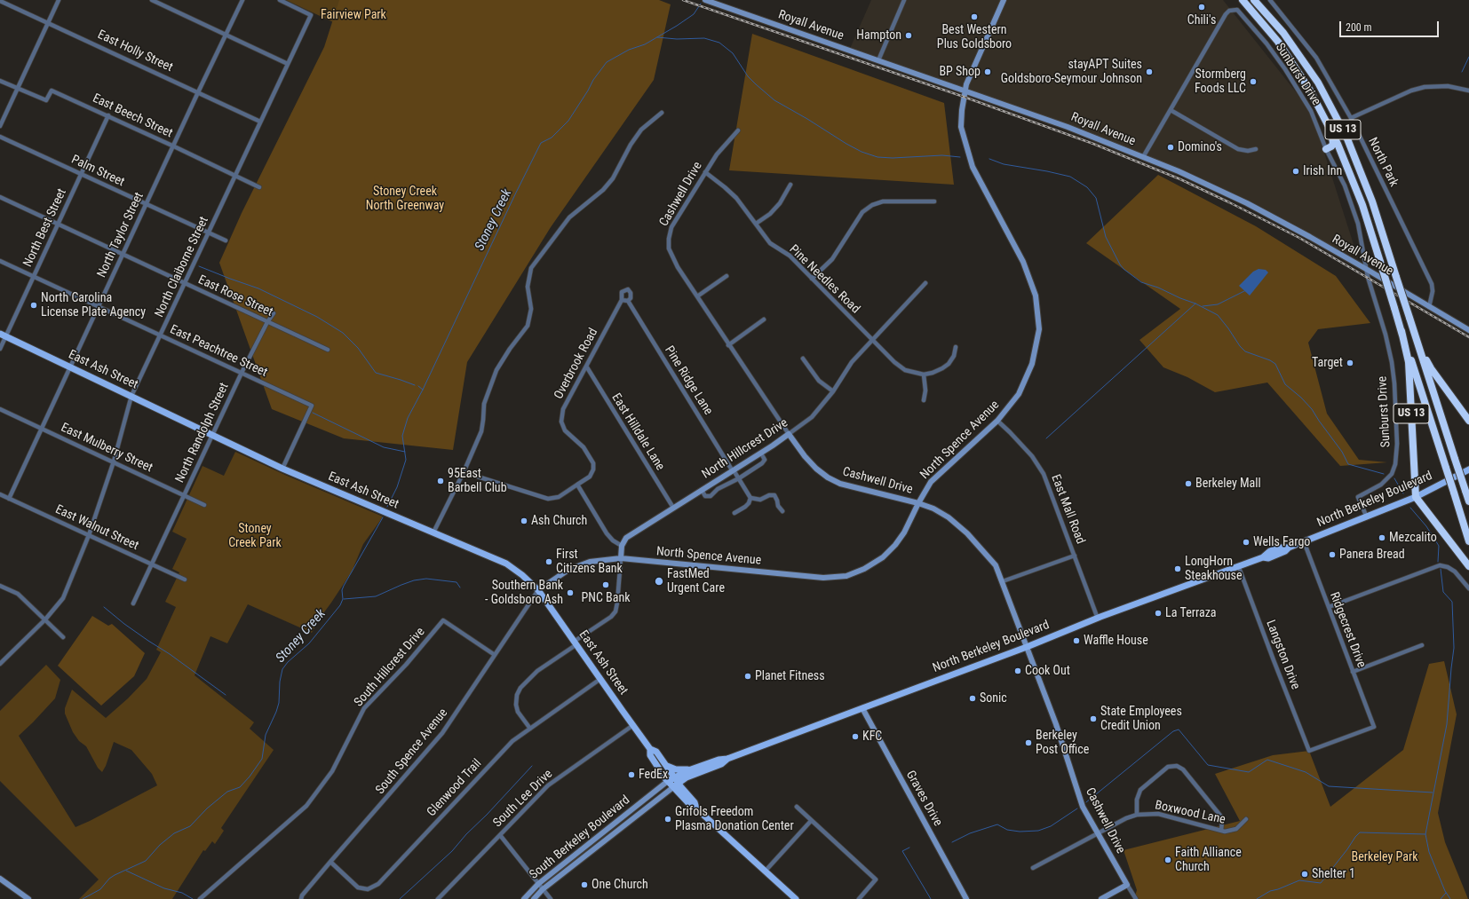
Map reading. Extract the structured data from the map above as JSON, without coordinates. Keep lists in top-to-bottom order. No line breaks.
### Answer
{"streets":{"highway":["US 13"],"main road":["East Ash Street","North Berkeley Boulevard"],"street":["Royall Avenue","East Holly Street","Sunburst Drive","East Beech Street","North Park","Palm Street","Cashwell Drive","North Best Street","North Taylor Street","North Claiborne Street","Pine Needles Road","East Rose Street","East Peachtree Street","Overbrook Road","Pine Ridge Lane","East Hilldale Lane","North Randolph Street","North Spence Avenue","East Mulberry Street","North Hillcrest Drive","East Mall Road","East Walnut Street","Ridgecrest Drive","Langston Drive","South Hillcrest Drive","South Spence Avenue","Glenwood Trail","South Lee Drive","Graves Drive","Boxwood Lane","South Berkeley Boulevard"]},"crossings":[["Royall Avenue","Sunburst Drive"],["Royall Avenue","North Park"],["Royall Avenue","North Spence Avenue"],["East Holly Street","North Taylor Street"],["East Holly Street","North Claiborne Street"],["Sunburst Drive","North Berkeley Boulevard"],["East Beech Street","North Best Street"],["East Beech Street","North Taylor Street"],["East Beech Street","North Claiborne Street"],["US 13","North Berkeley Boulevard"],["Palm Street","North Best Street"],["Palm Street","North Taylor Street"],["Palm Street","North Claiborne Street"],["Cashwell Drive","Pine Needles Road"],["Cashwell Drive","North Spence Avenue"],["Cashwell Drive","North Hillcrest Drive"],["Cashwell Drive","North Berkeley Boulevard"],["Cashwell Drive","Boxwood Lane"],["North Best Street","East Rose Street"],["North Best Street","East Peachtree Street"],["North Best Street","East Ash Street"],["North Taylor Street","East Rose Street"],["North Taylor Street","East Peachtree Street"],["North Taylor Street","East Ash Street"],["North Taylor Street","East Mulberry Street"],["North Taylor Street","East Walnut Street"],["North Claiborne Street","East Rose Street"],["North Claiborne Street","East Peachtree Street"],["North Claiborne Street","East Ash Street"],["North Claiborne Street","East Mulberry Street"],["North Claiborne Street","East Walnut Street"],["Pine Needles Road","North Hillcrest Drive"],["East Rose Street","North Randolph Street"],["East Peachtree Street","East Ash Street"],["East Peachtree Street","North Randolph Street"],["Overbrook Road","Pine Ridge Lane"],["Overbrook Road","East Hilldale Lane"],["East Ash Street","North Randolph Street"],["East Ash Street","North Spence Avenue"],["East Ash Street","North Berkeley Boulevard"],["East Ash Street","South Spence Avenue"],["East Ash Street","Glenwood Trail"],["East Ash Street","South Lee Drive"],["East Ash Street","South Berkeley Boulevard"],["Pine Ridge Lane","North Hillcrest Drive"],["East Hilldale Lane","North Hillcrest Drive"],["North Randolph Street","East Mulberry Street"],["North Randolph Street","East Walnut Street"],["North Spence Avenue","East Mall Road"],["North Spence Avenue","South Spence Avenue"],["North Berkeley Boulevard","East Mall Road"],["North Berkeley Boulevard","Ridgecrest Drive"],["North Berkeley Boulevard","Langston Drive"],["North Berkeley Boulevard","Graves Drive"],["North Berkeley Boulevard","South Berkeley Boulevard"],["Ridgecrest Drive","Langston Drive"],["South Hillcrest Drive","South Spence Avenue"],["South Spence Avenue","Glenwood Trail"]],"water":["Stoney Creek"],"parks":["Fairview Park","Stoney Creek North Greenway","Stoney Creek Park","Berkeley Park"],"places":["Chili's","Best Western Plus Goldsboro","Hampton","BP Shop","stayAPT Suites Goldsboro-Seymour Johnson","Stormberg Foods LLC","Domino's","Irish Inn","North Carolina License Plate Agency","Target","95East Barbell Club","Berkeley Mall","Ash Church","Mezcalito","Wells Fargo","Panera Bread","First Citizens Bank","LongHorn Steakhouse","FastMed Urgent Care","PNC Bank","Southern Bank - Goldsboro Ash","La Terraza","Waffle House","Cook Out","Planet Fitness","Sonic","State Employees Credit Union","KFC","Berkeley Post Office","FedEx","Grifols Freedom Plasma Donation Center","Faith Alliance Church","Shelter 1","One Church"],"scale_bar":"200 m"}
